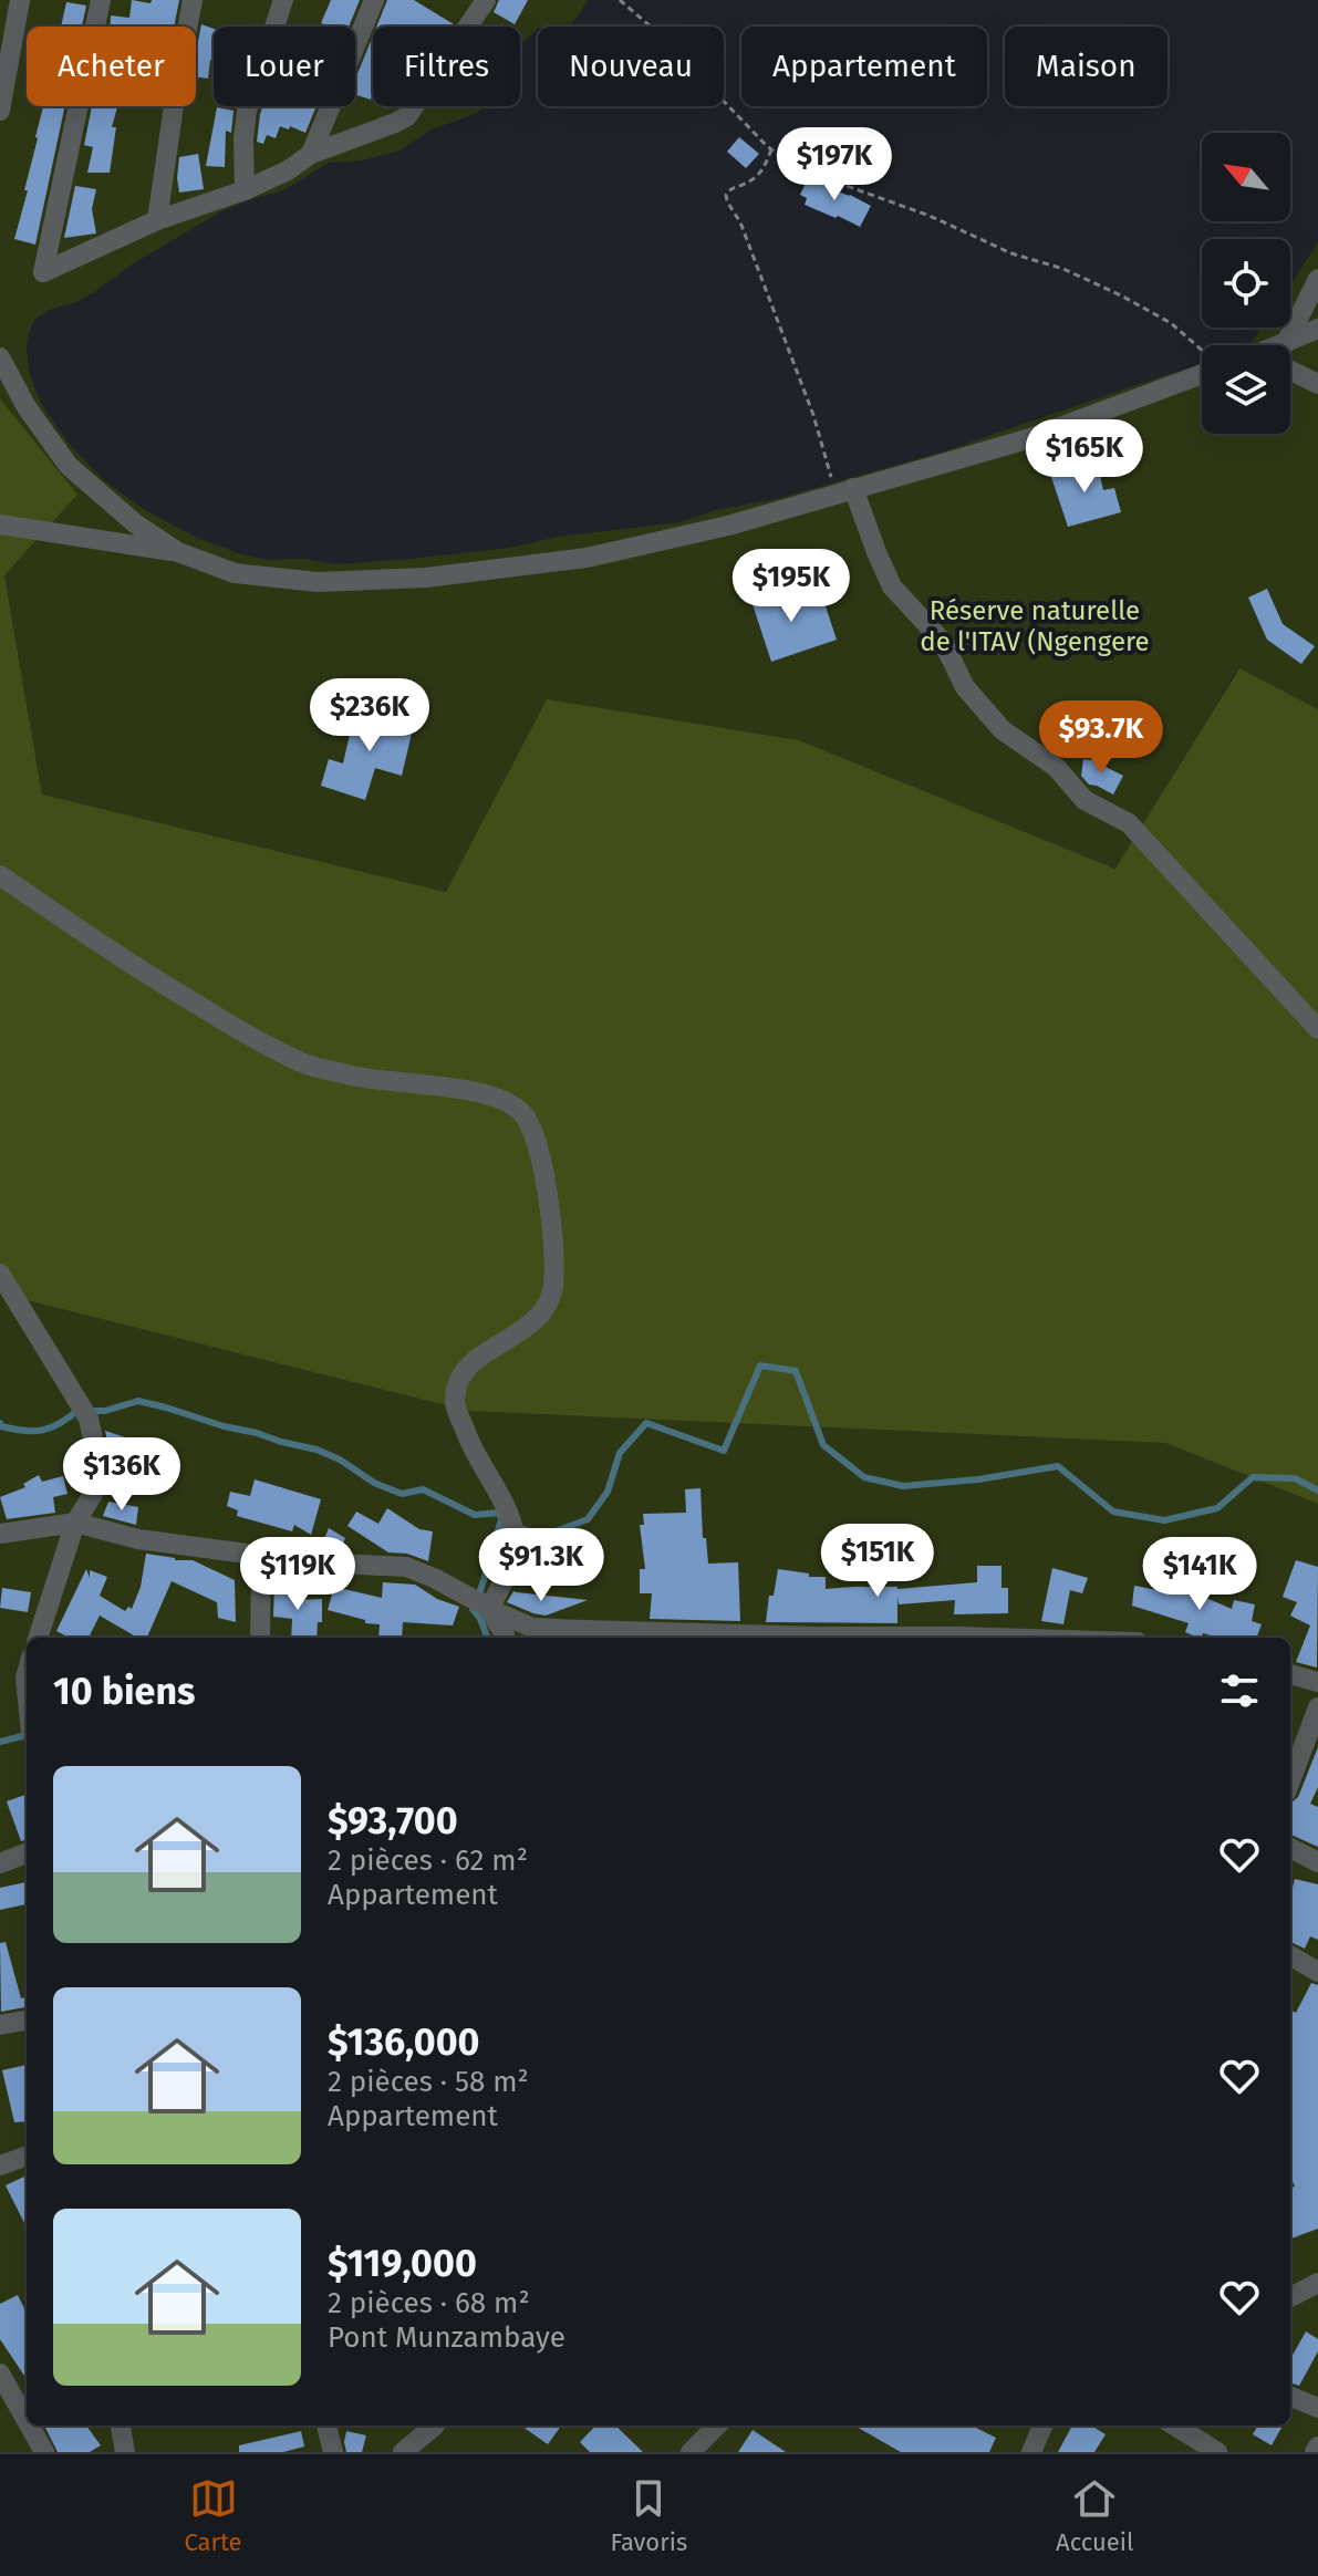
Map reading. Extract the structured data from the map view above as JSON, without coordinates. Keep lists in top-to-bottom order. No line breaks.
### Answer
{"parks":["Réserve naturelle de l'ITAV (Ngengere"],"north":"top left","page":{"chip":["Acheter","Louer","Filtres","Nouveau","Appartement","Maison"],"price":["$197K","$165K","$195K","$236K","$93.7K","$136K","$151K","$91.3K","$119K","$141K"],"heading":"10 biens","list":[{"name":"$93,700","note":"2 pièces · 62 m² · Appartement"},{"name":"$136,000","note":"2 pièces · 58 m² · Appartement"},{"name":"$119,000","note":"2 pièces · 68 m² · Pont Munzambaye"}],"tabs":["Carte","Favoris","Accueil"]}}
